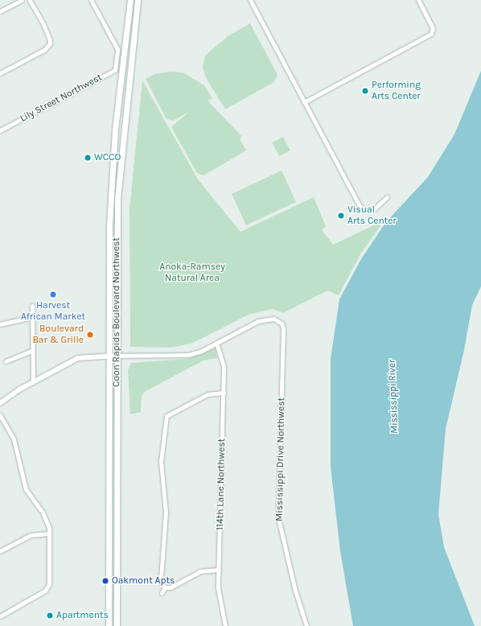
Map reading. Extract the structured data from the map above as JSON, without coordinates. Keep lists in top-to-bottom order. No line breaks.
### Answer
{"streets":{"main road":["Coon Rapids Boulevard Northwest"],"street":["Lily Street Northwest","Mississippi Drive Northwest","114th Lane Northwest"]},"crossings":[["Mississippi Drive Northwest","114th Lane Northwest"]],"water":["Mississippi River"],"parks":["Anoka-Ramsey Natural Area"],"places":["Performing Arts Center","WCCO","Visual Arts Center","Harvest African Market","Boulevard Bar & Grille","Oakmont Apts","Apartments"]}
